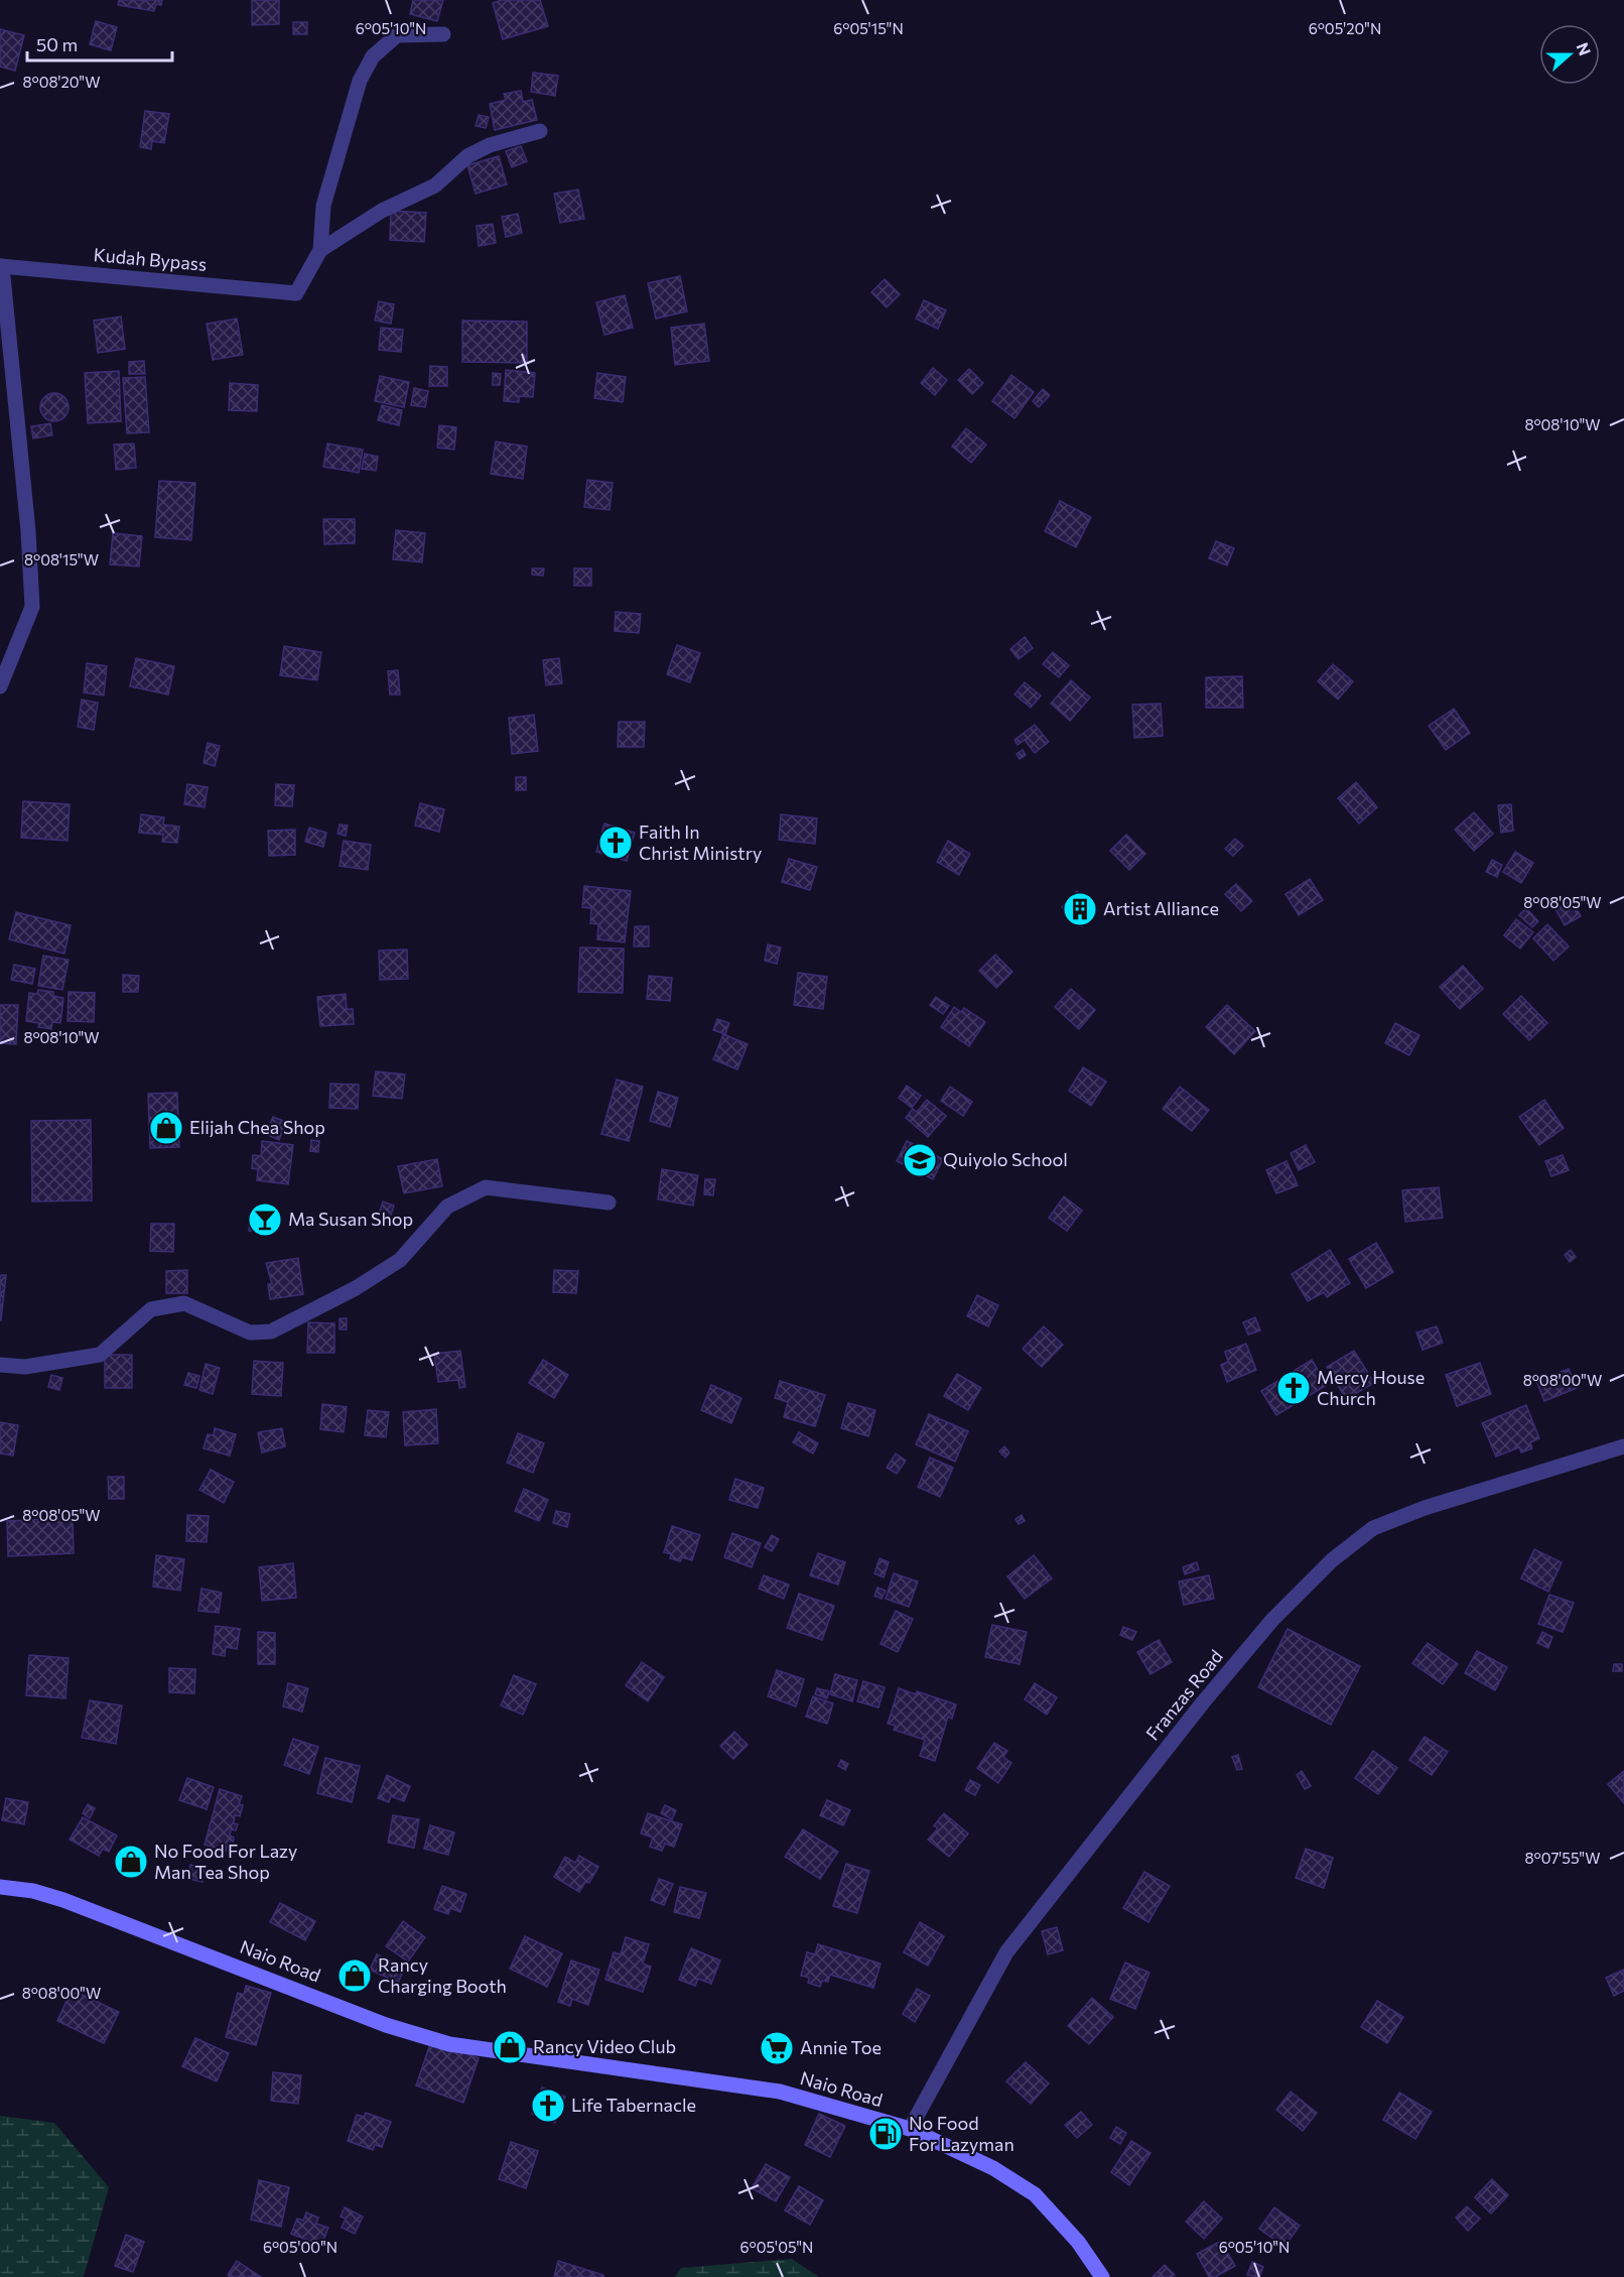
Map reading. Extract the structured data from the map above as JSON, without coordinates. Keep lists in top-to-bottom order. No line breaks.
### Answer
{"streets":{"street":["Kudah Bypass","Franzas Road","Naio Road"]},"crossings":[["Franzas Road","Naio Road"]],"places":{"church":["Faith In Christ Ministry","Mercy House Church","Life Tabernacle"],"building":["Artist Alliance"],"shop":["Elijah Chea Shop","No Food For Lazy Man Tea Shop","Rancy Charging Booth","Rancy Video Club"],"school or university":["Quiyolo School"],"bar":["Ma Susan Shop"],"supermarket":["Annie Toe"],"fuel station":["No Food For Lazyman"]},"scale_bar":"50 m","north":"right","coordinates":["6°05'20\"N","6°05'10\"N","6°05'15\"N","8°08'20\"W","8°08'10\"W","8°08'15\"W","8°08'05\"W","8°08'00\"W","8°07'55\"W","6°05'00\"N","6°05'05\"N"]}
